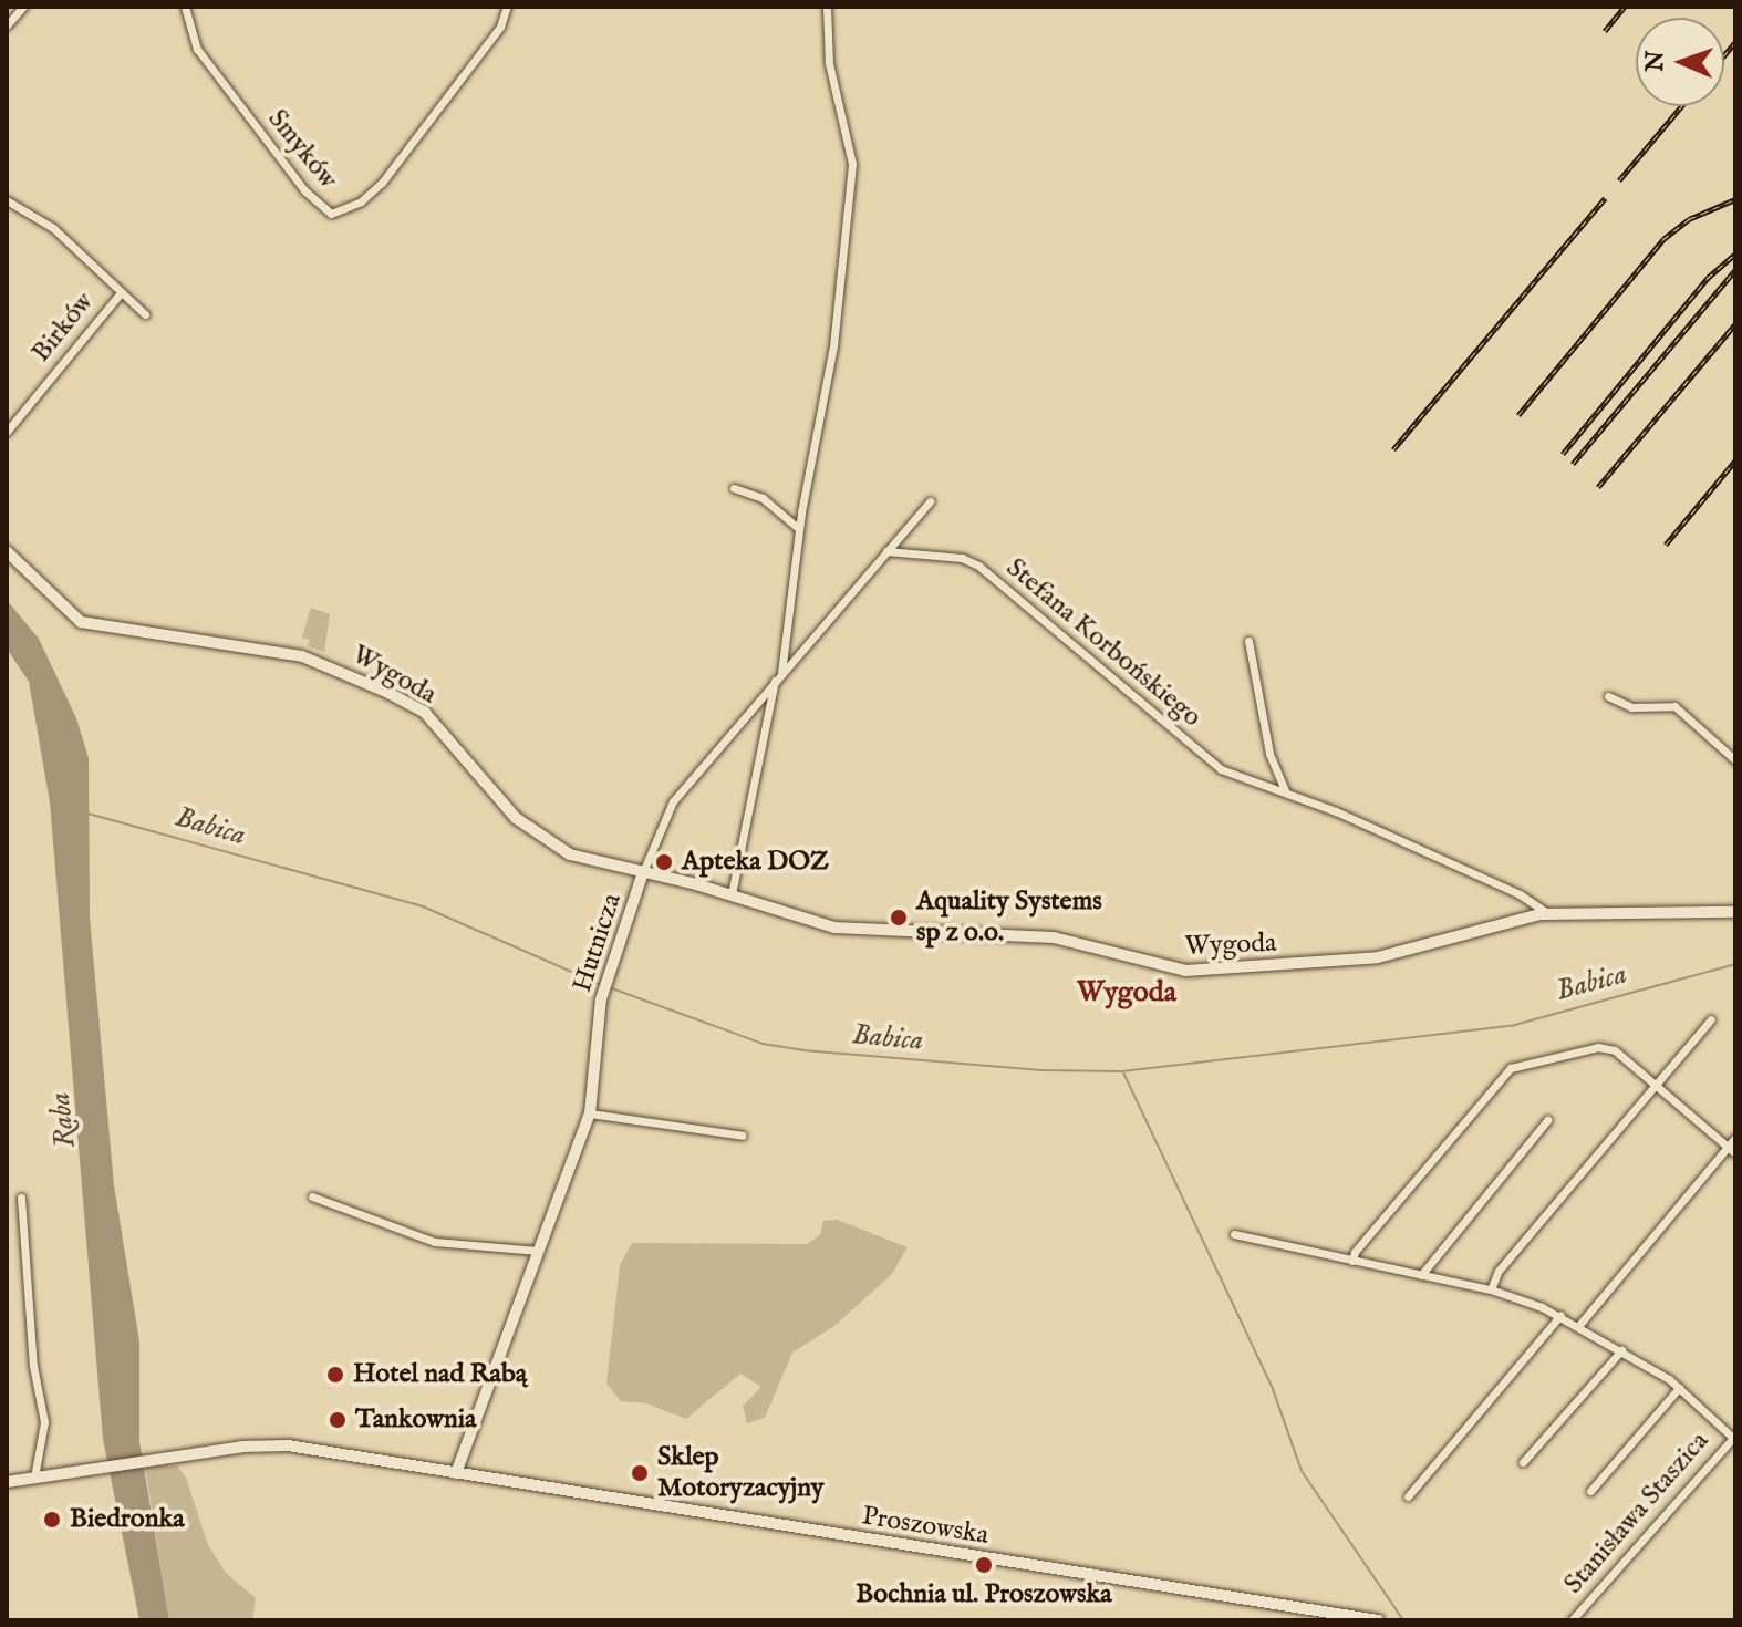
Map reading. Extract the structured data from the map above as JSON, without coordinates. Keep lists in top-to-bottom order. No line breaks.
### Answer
{"streets":{"street":["Smyków","Birków","Stefana Korbońskiego","Wygoda","Hutnicza","Stanisława Staszica","Proszowska"]},"crossings":[["Stefana Korbońskiego","Wygoda"],["Stefana Korbońskiego","Hutnicza"],["Wygoda","Hutnicza"],["Hutnicza","Proszowska"]],"districts":["Wygoda"],"water":["Babica","Raba"],"places":["Apteka DOZ","Aquality Systems sp z o.o.","Hotel nad Rabą","Tankownia","Sklep Motoryzacyjny","Biedronka","Bochnia ul. Proszowska"],"north":"left"}
